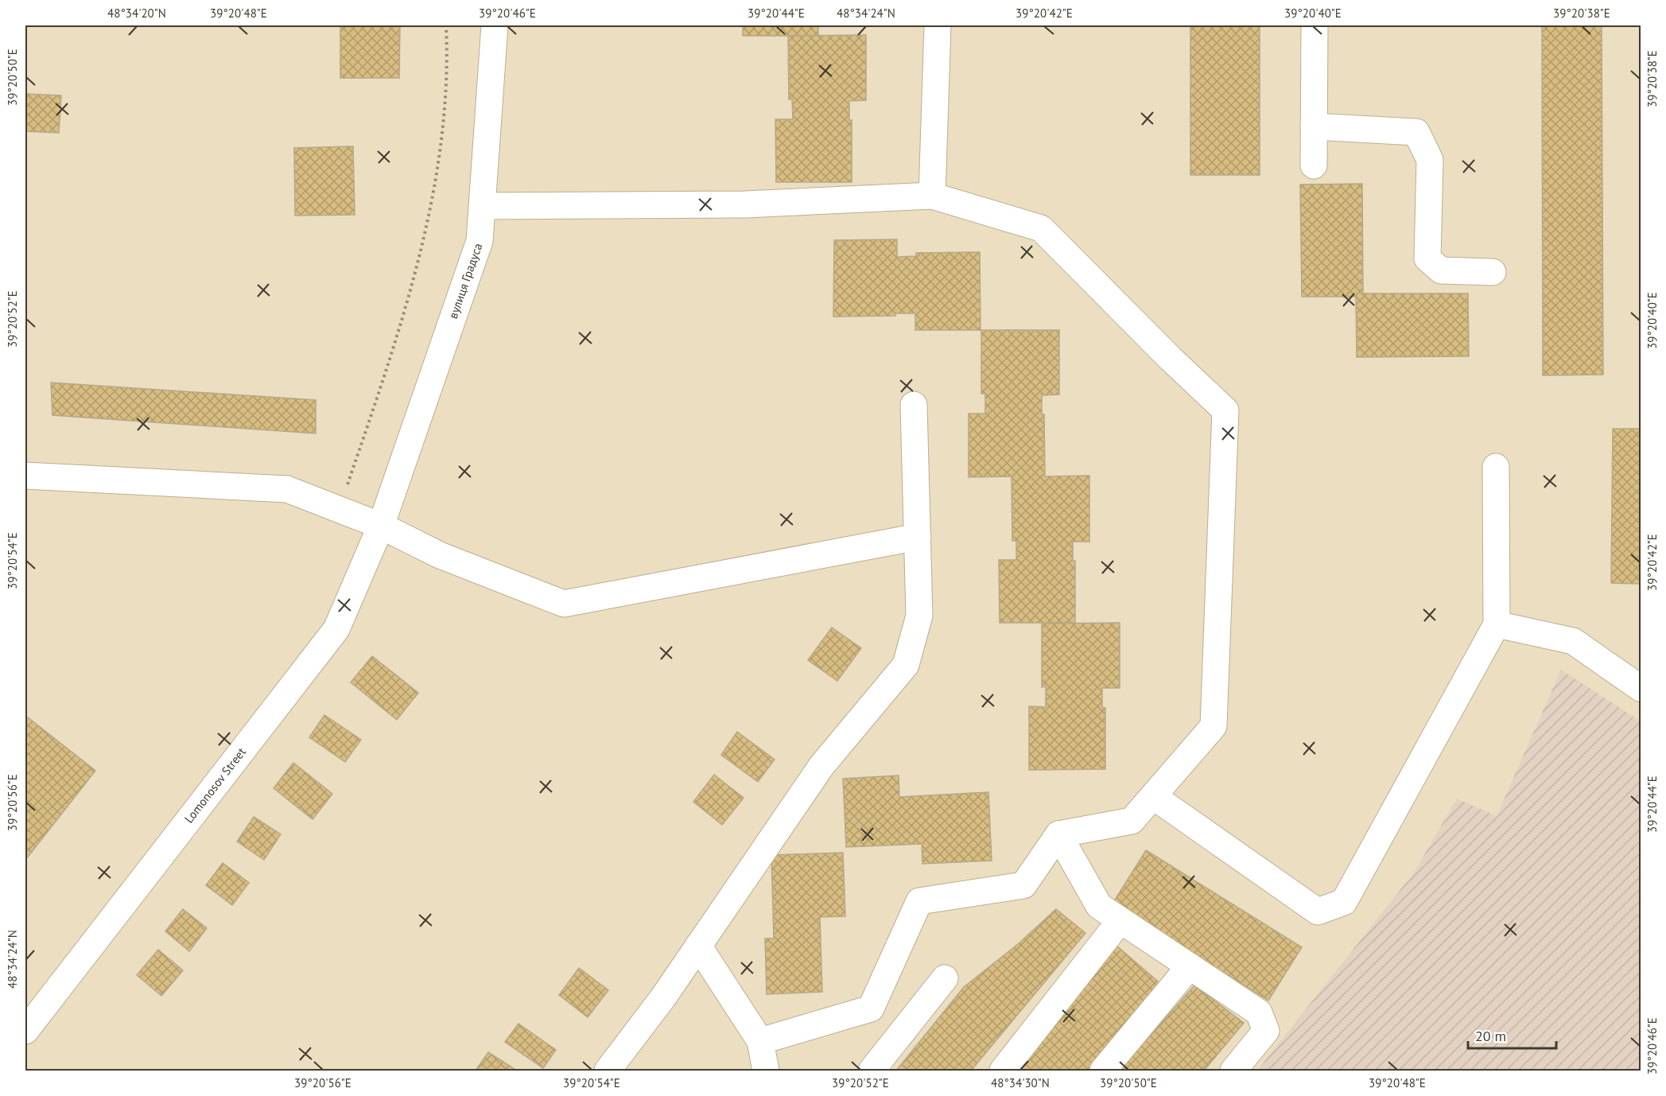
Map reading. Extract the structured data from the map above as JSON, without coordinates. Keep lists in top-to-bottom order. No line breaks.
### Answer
{"streets":{"main road":["вулиця Градуса","Lomonosov Street"]},"crossings":[["вулиця Градуса","Lomonosov Street"]],"scale_bar":"20 m","coordinates":["48°34'20\"N","39°20'48\"E","39°20'46\"E","39°20'44\"E","48°34'24\"N","39°20'42\"E","39°20'40\"E","39°20'38\"E","39°20'50\"E","39°20'52\"E","39°20'54\"E","39°20'56\"E","48°34'30\"N"]}
